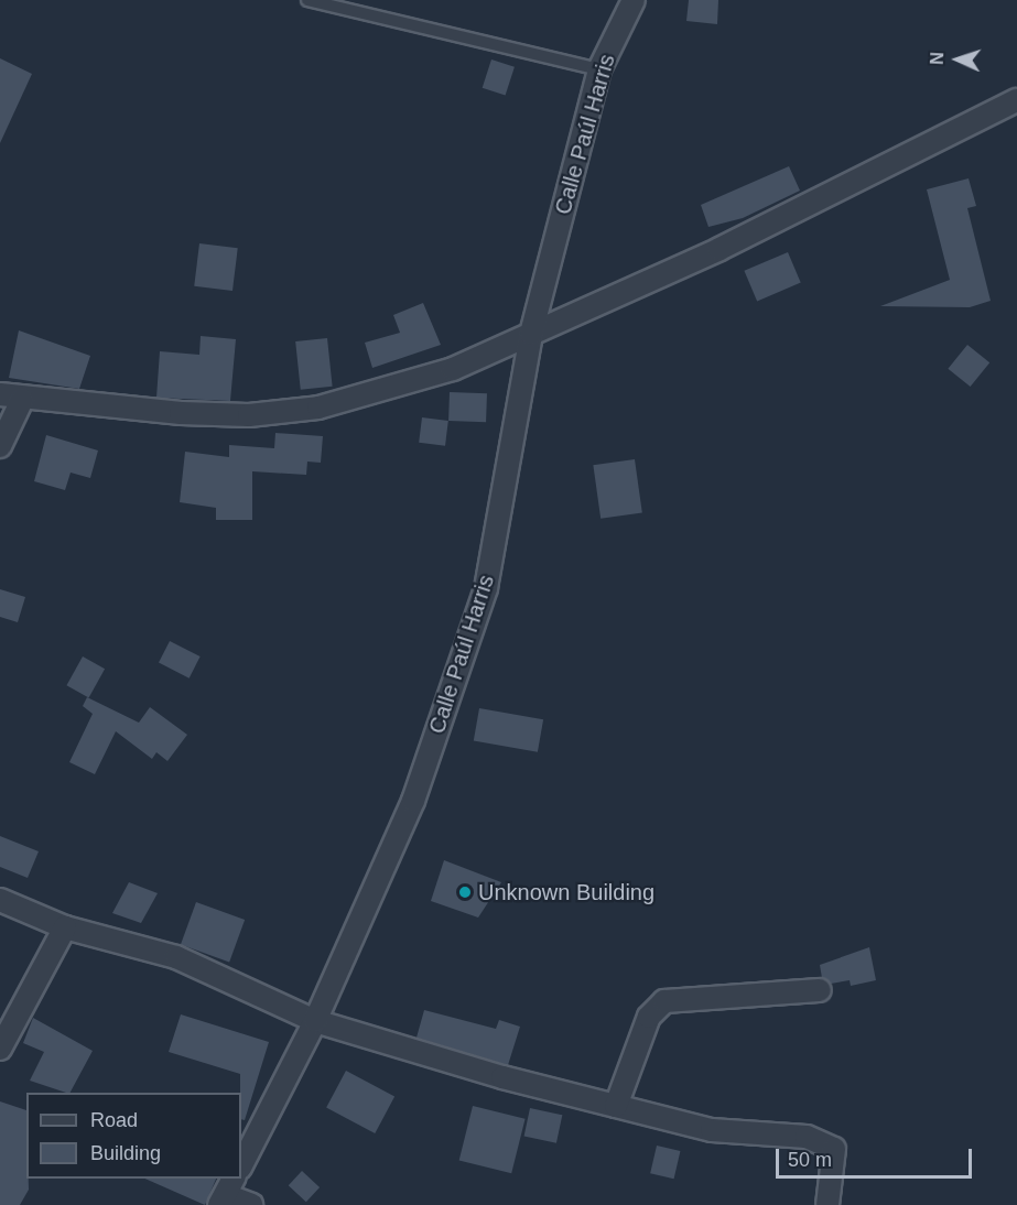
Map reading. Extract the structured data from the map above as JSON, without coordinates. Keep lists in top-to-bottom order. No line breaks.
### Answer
{"streets":{"street":["Calle Paúl Harris"]},"places":["Unknown Building"],"legend":["Road","Building"],"scale_bar":"50 m","north":"left"}
